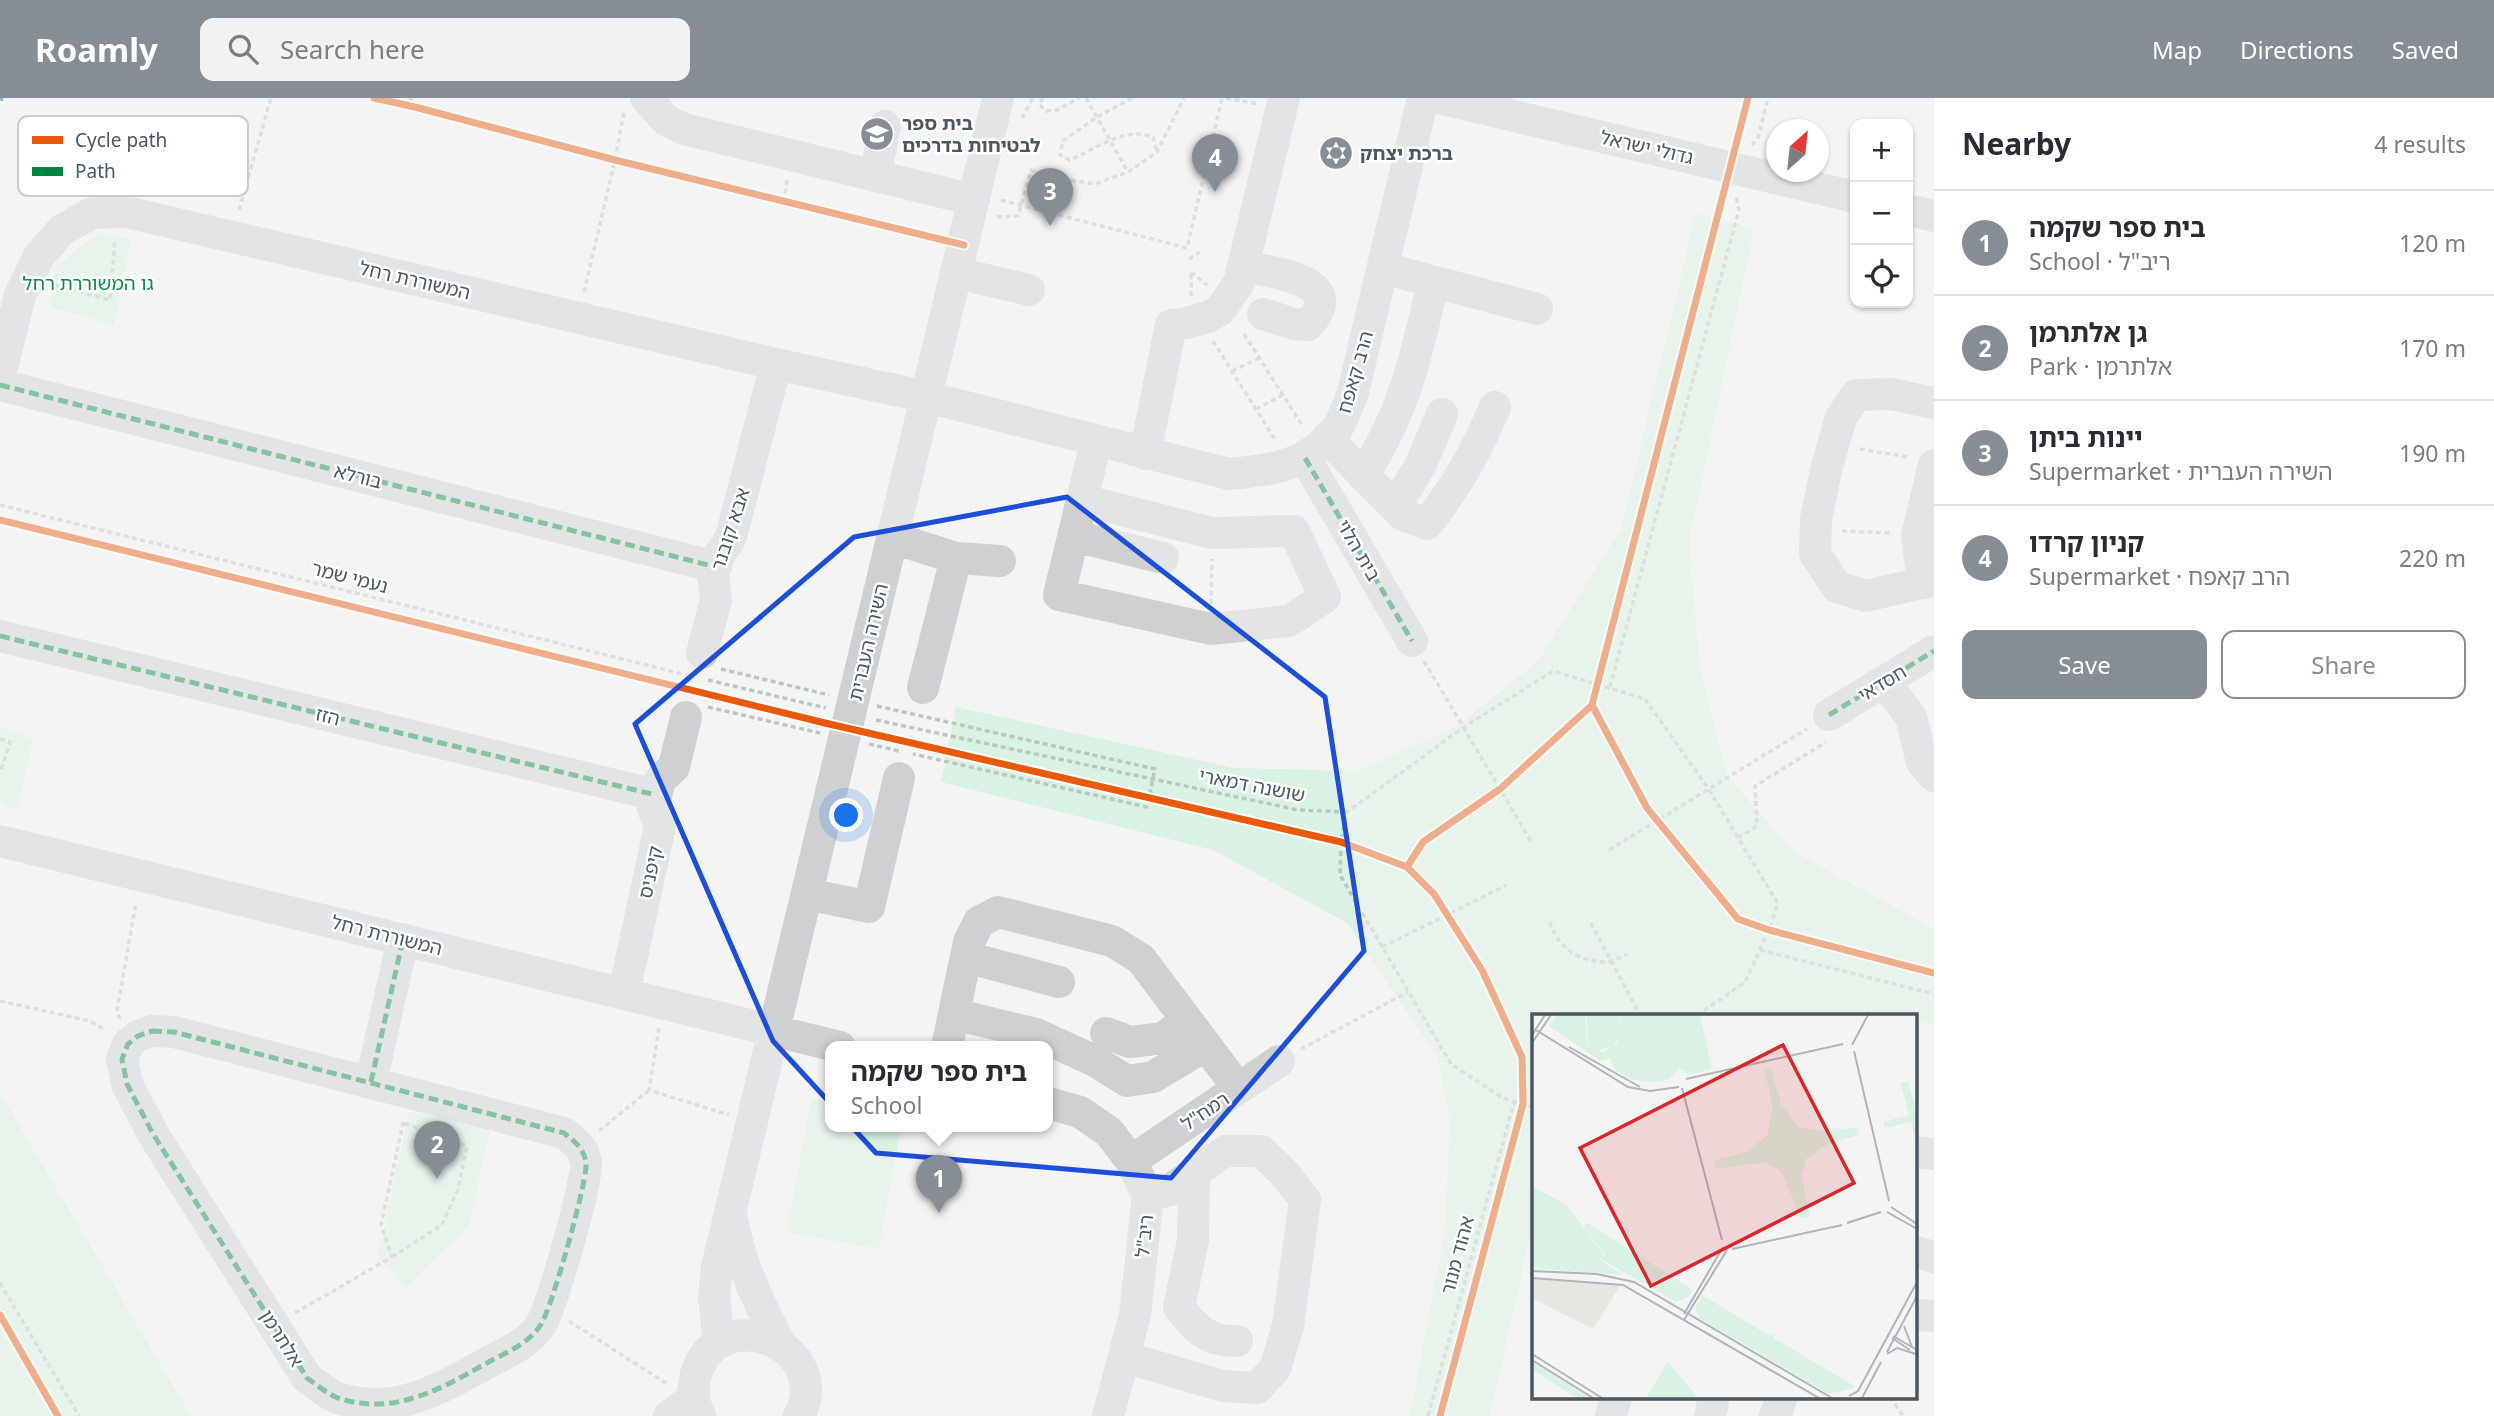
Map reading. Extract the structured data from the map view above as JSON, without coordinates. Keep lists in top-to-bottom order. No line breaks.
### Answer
{"streets":{"street":["גדולי ישראל","המשוררת רחל","הרב קאפח","בורלא","אבא קובנר","בית הלוי","השירה העברית","חסדאי","הזז","קיפניס","רמח\"ל","ריב\"ל","אלתרמן"],"path":["נעמי שמר","שושנה דמארי"],"cycle path":["אהוד מנור"]},"crossings":[["המשוררת רחל","אבא קובנר"],["המשוררת רחל","השירה העברית"],["המשוררת רחל","קיפניס"],["הרב קאפח","בית הלוי"],["בורלא","אבא קובנר"],["אבא קובנר","נעמי שמר"],["השירה העברית","שושנה דמארי"],["הזז","קיפניס"],["רמח\"ל","ריב\"ל"]],"parks":["גו המשוררת רחל"],"places":{"school or university":["בית ספר לבטיחות בדרכים"],"synagogue":["ברכת יצחק"]},"legend":["Cycle path","Path"],"north":"top right","page":{"header":"Roamly","search":"Search here","nav":["Map","Directions","Saved"],"heading":["Nearby","4 results"],"map_buttons":["+","−"],"pins":["4","3","2","1"],"list":[{"mark":"1","name":"בית ספר שקמה","note":"School · ריב\"ל","value":"120 m"},{"mark":"2","name":"גן אלתרמן","note":"Park · אלתרמן","value":"170 m"},{"mark":"3","name":"יינות ביתן","note":"Supermarket · השירה העברית","value":"190 m"},{"mark":"4","name":"קניון קרדו","note":"Supermarket · הרב קאפח","value":"220 m"}],"buttons":["Save","Share"],"popup":["בית ספר שקמה","School"]}}
